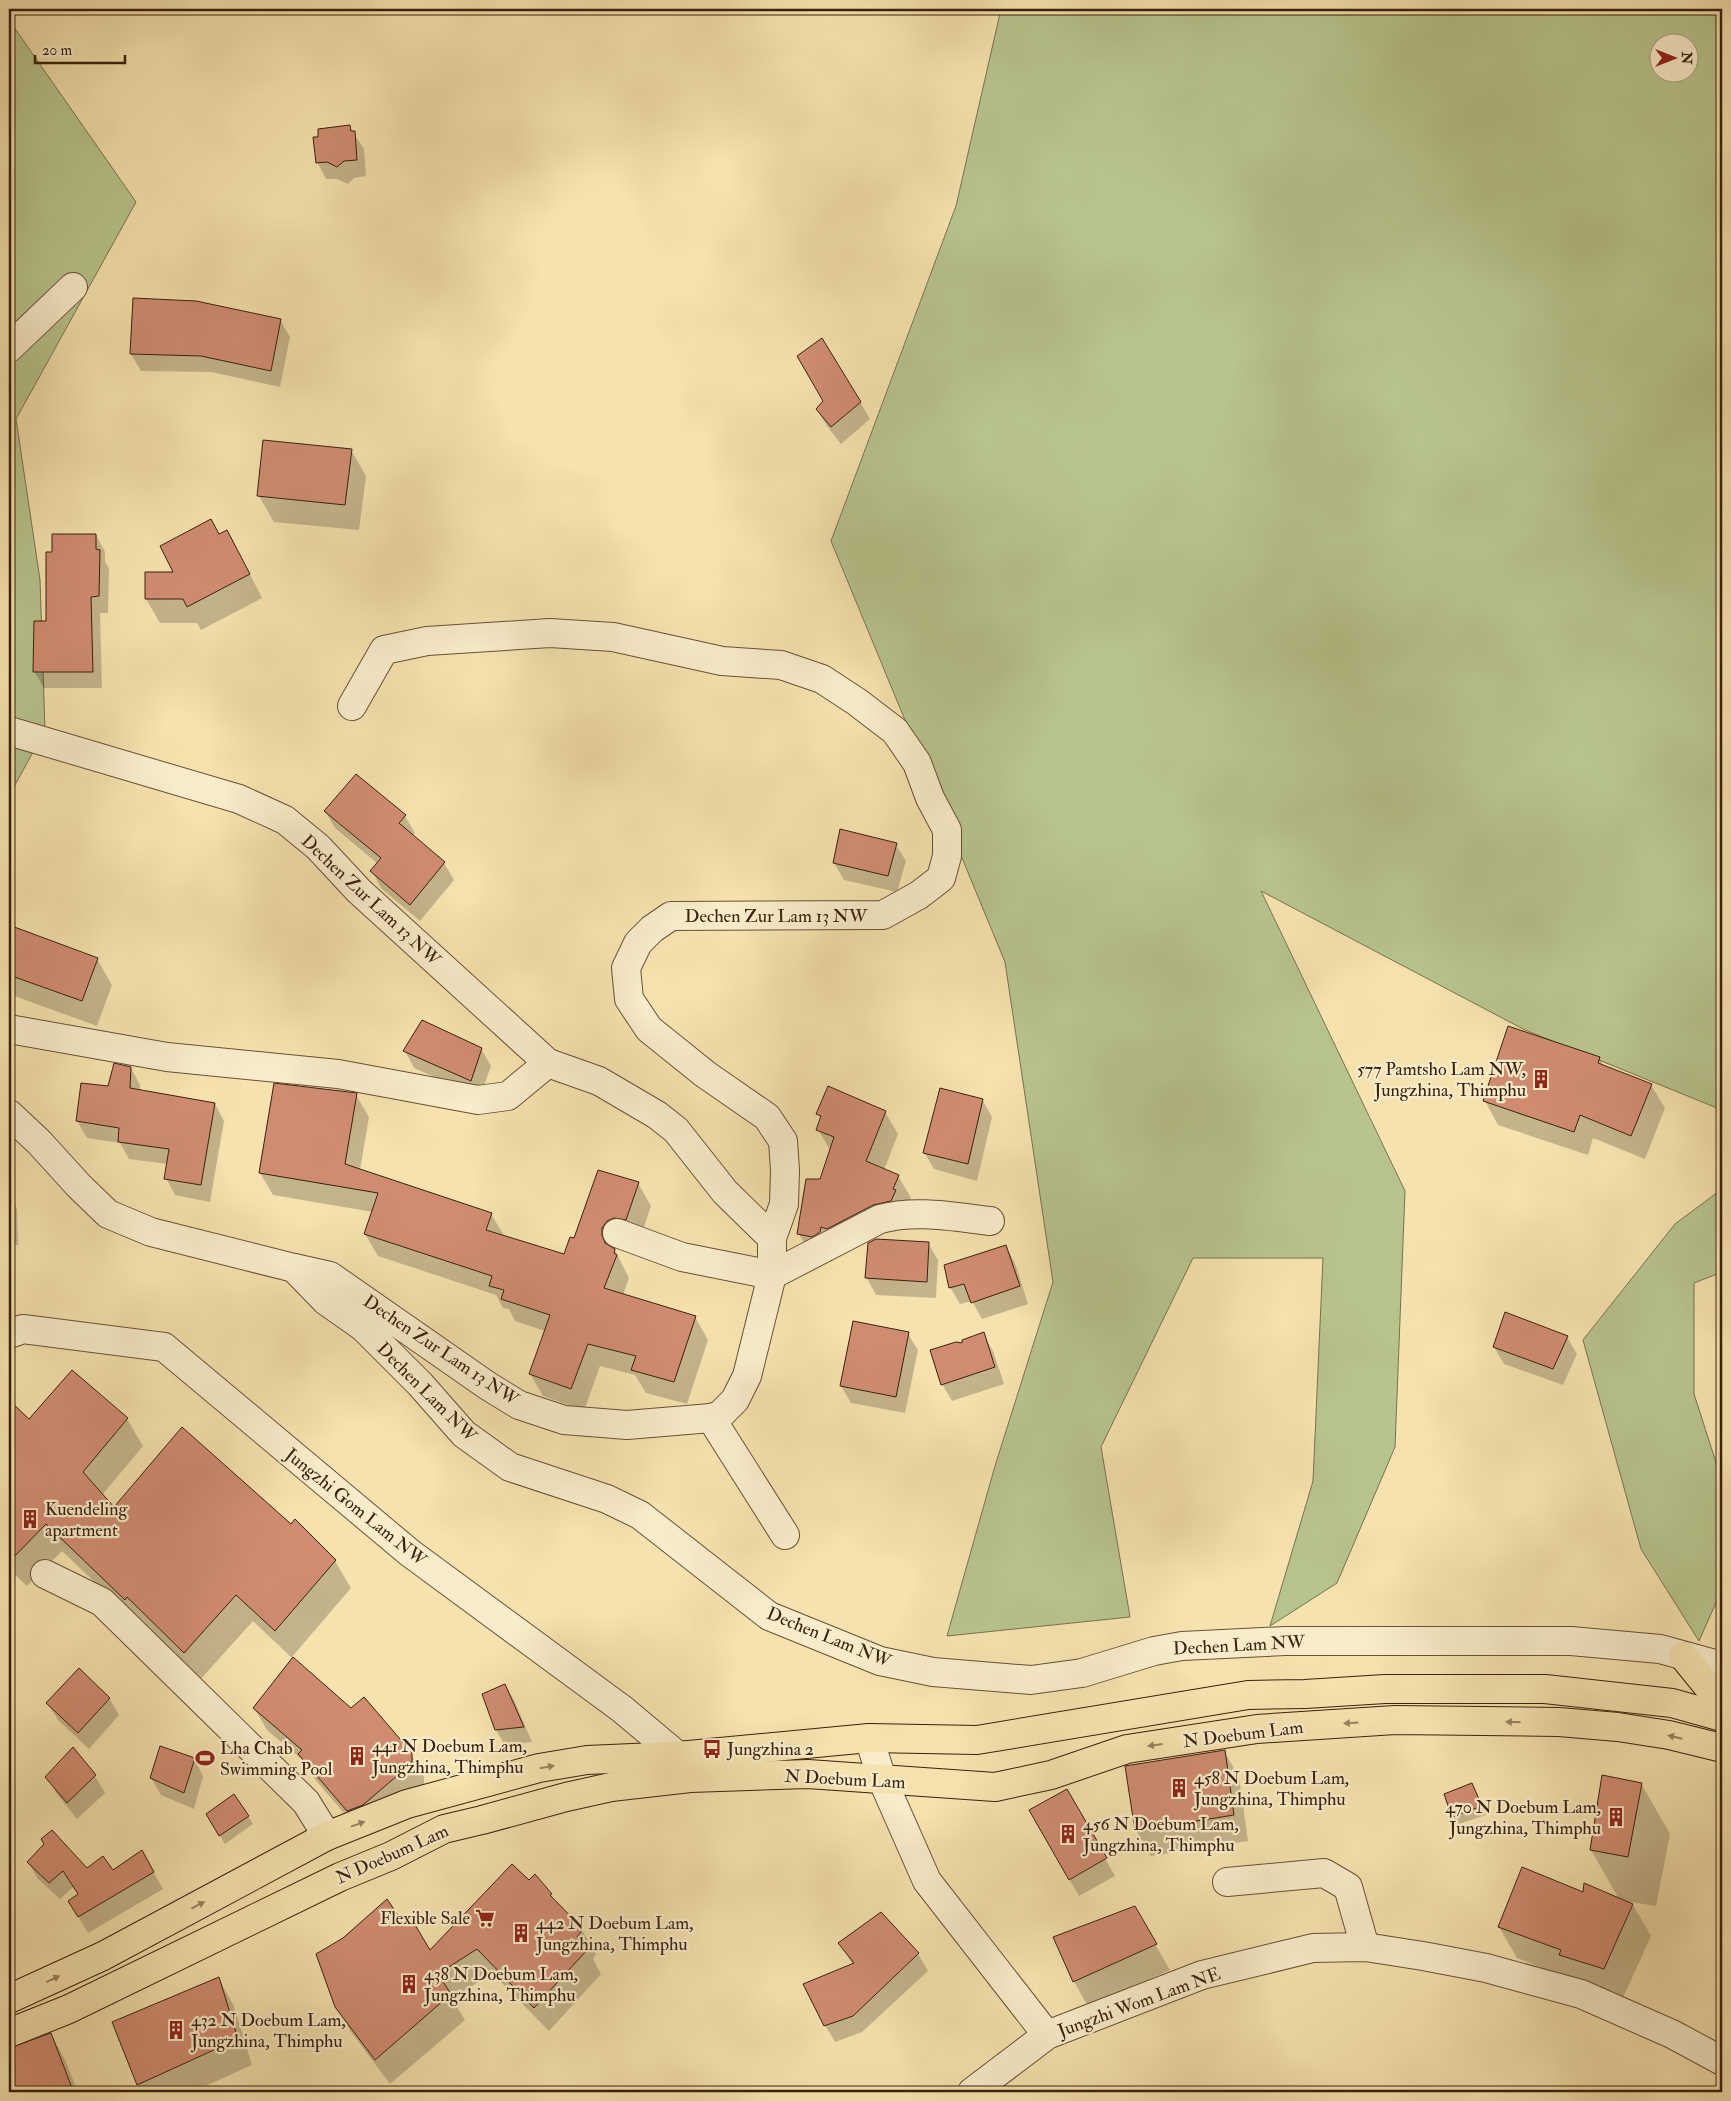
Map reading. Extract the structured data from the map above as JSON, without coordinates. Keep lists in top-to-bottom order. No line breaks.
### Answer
{"streets":{"main road":["N Doebum Lam"],"street":["Dechen Zur Lam 13 NW","Dechen Lam NW","Jungzhi Gom Lam NW","Jungzhi Wom Lam NE"]},"crossings":[["Dechen Zur Lam 13 NW","Dechen Lam NW"],["Jungzhi Gom Lam NW","N Doebum Lam"]],"places":{"building":["577 Pamtsho Lam NW, Jungzhina, Thimphu","Kuendeling apartment","441 N Doebum Lam, Jungzhina, Thimphu","458 N Doebum Lam, Jungzhina, Thimphu","470 N Doebum Lam, Jungzhina, Thimphu","456 N Doebum Lam, Jungzhina, Thimphu","442 N Doebum Lam, Jungzhina, Thimphu","438 N Doebum Lam, Jungzhina, Thimphu","432 N Doebum Lam, Jungzhina, Thimphu"],"bus stop":["Jungzhina 2"],"sports":["Lha Chab Swimming Pool"],"supermarket":["Flexible Sale"]},"scale_bar":"20 m","north":"right"}
